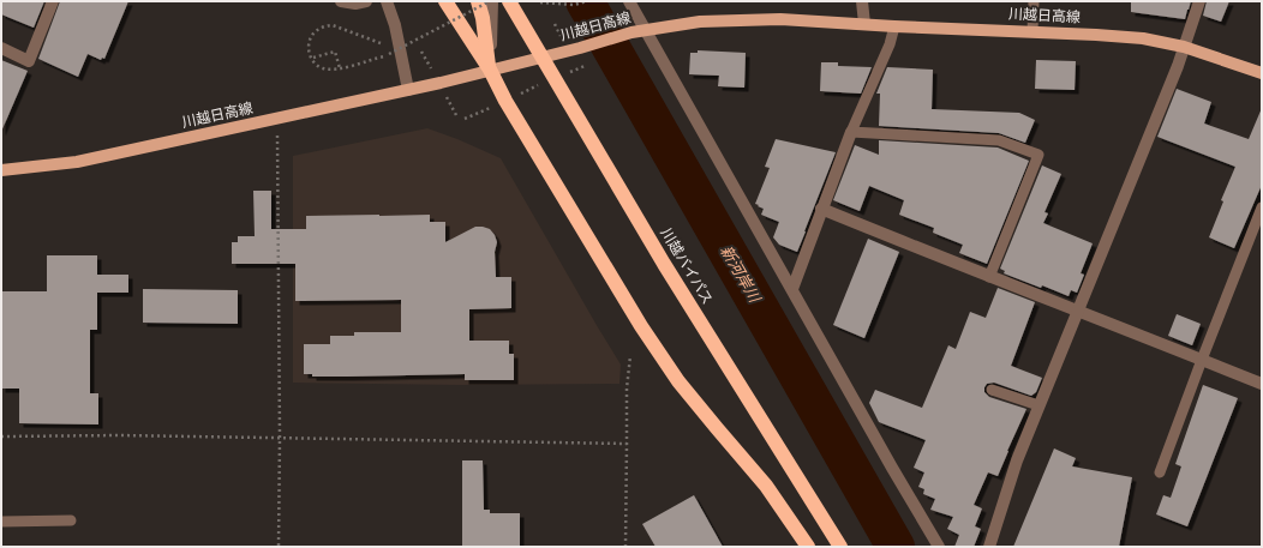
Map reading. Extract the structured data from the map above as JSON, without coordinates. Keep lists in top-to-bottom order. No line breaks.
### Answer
{"streets":{"highway":["川越バイパス"],"main road":["川越日高線"]},"crossings":[["川越日高線","川越バイパス"]],"water":["新河岸川"]}
